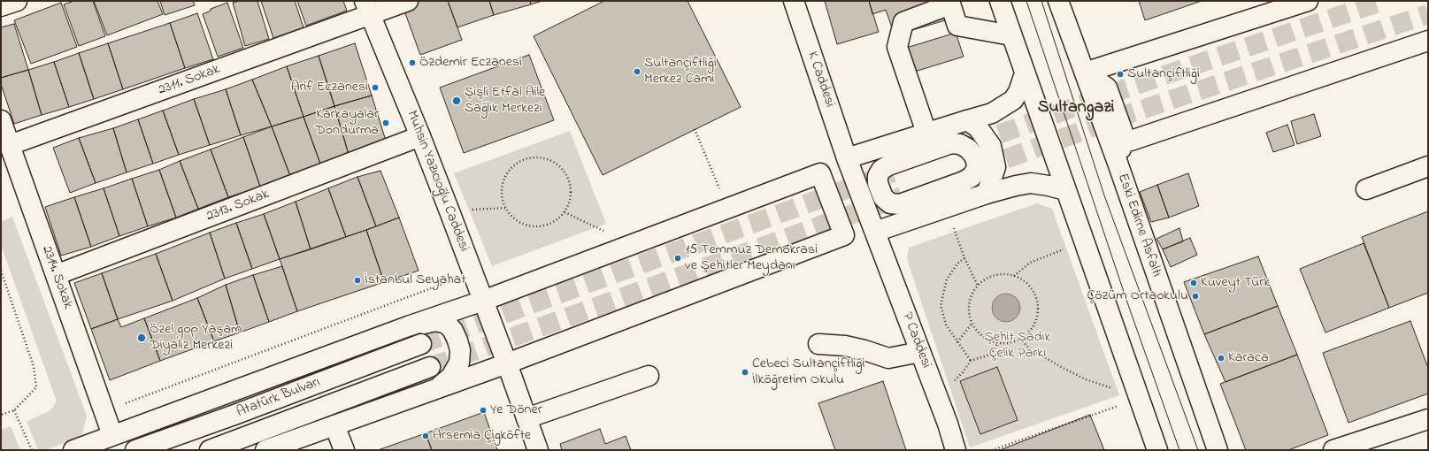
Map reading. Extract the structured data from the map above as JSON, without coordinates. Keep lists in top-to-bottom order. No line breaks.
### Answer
{"streets":{"street":["K Caddesi","2311. Sokak","Muhsin Yazıcıoğlu Caddesi","2313. Sokak","Eski Edirne Asfaltı","2314. Sokak","P Caddesi","Atatürk Bulvarı"]},"crossings":[["K Caddesi","P Caddesi"],["2311. Sokak","Muhsin Yazıcıoğlu Caddesi"],["2311. Sokak","2314. Sokak"],["Muhsin Yazıcıoğlu Caddesi","2313. Sokak"],["2313. Sokak","2314. Sokak"]],"districts":["Sultangazi"],"parks":["Şehit Sadık Çelik Parkı"],"places":["Özdemir Eczanesi","Sultançiftliği Merkez Cami","Sultançiftliği","Arif Eczanesi","Şişli Etfal Aile Sağlık Merkezi","Karkayalar Dondurma","15 Temmuz Demokrasi ve Şehitler Meydanı","İstanbul Seyahat","Kuveyt Türk","Çözüm Ortaokulu","Özel gop Yaşam Diyaliz Merkezi","Karaca","Cebeci Sultançiftliği İlköğretim Okulu","Ye Döner","Arsemia Çigköfte"]}
